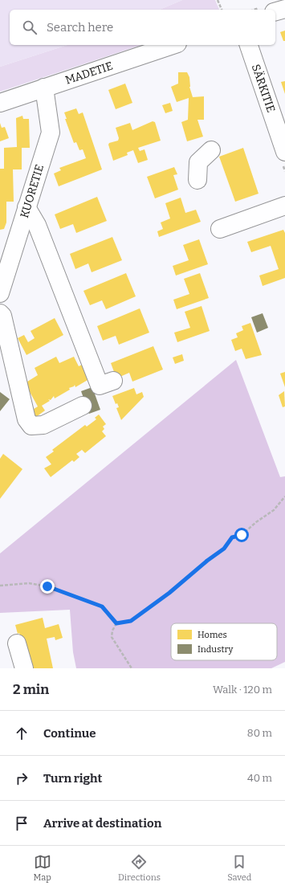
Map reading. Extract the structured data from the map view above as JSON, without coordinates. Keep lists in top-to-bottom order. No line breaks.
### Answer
{"streets":{"street":["MADETIE","SÄRKITIE","KUORETIE"]},"crossings":[["MADETIE","KUORETIE"]],"legend":["Homes","Industry"],"page":{"search":"Search here","heading":["2 min","Walk · 120 m"],"list":[["Continue","80 m"],["Turn right","40 m"],"Arrive at destination"],"nav":["Map","Directions","Saved"]}}
